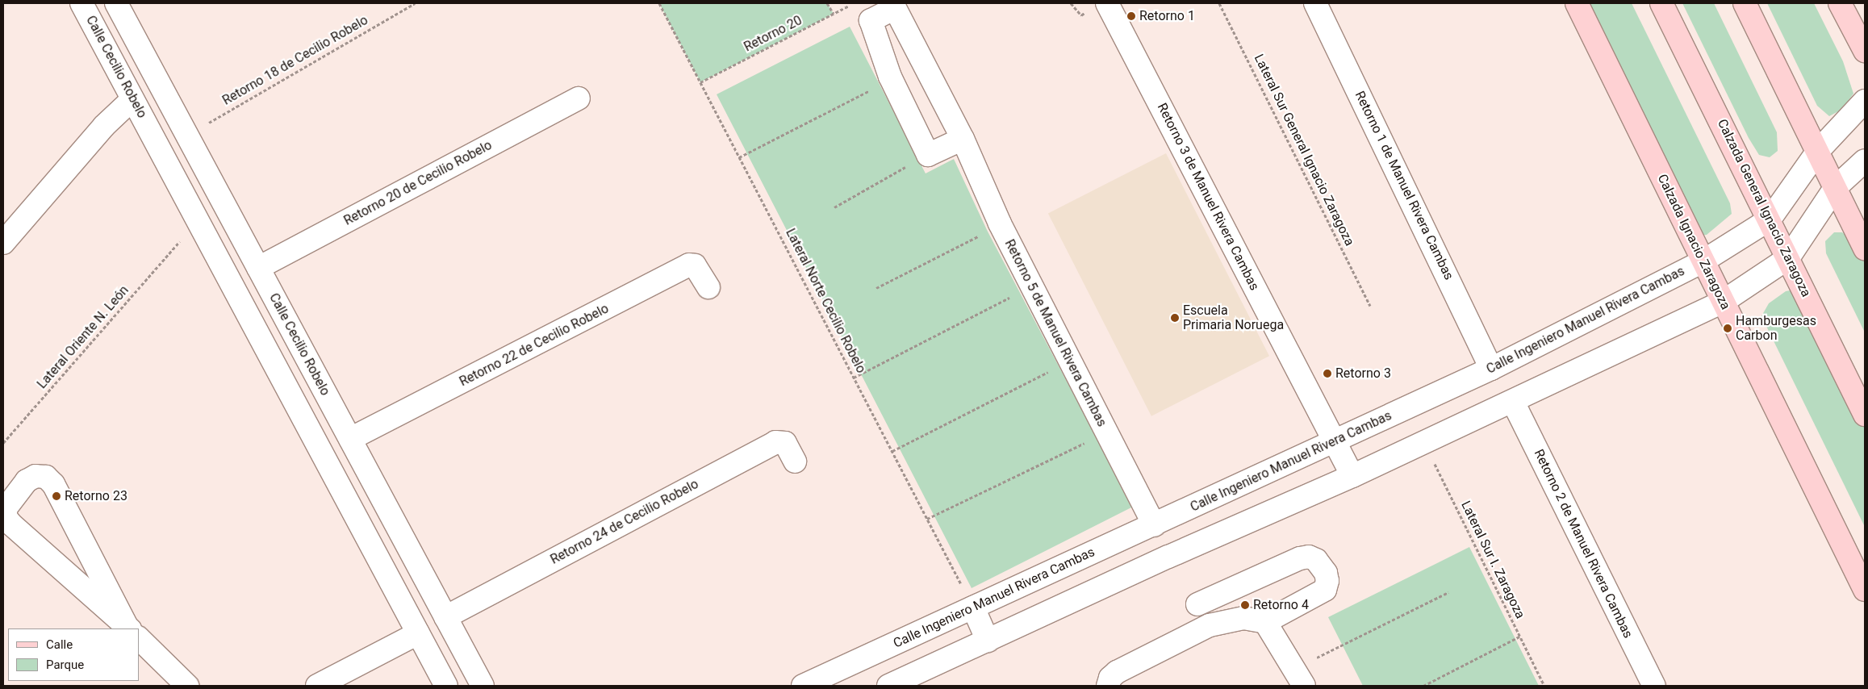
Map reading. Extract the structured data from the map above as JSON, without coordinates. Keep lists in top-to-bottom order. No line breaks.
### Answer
{"streets":{"main road":["Calzada General Ignacio Zaragoza","Calzada Ignacio Zaragoza"],"street":["Calle Cecilio Robelo","Retorno 20 de Cecilio Robelo","Retorno 1 de Manuel Rivera Cambas","Retorno 3 de Manuel Rivera Cambas","Calle Ingeniero Manuel Rivera Cambas","Retorno 5 de Manuel Rivera Cambas","Retorno 22 de Cecilio Robelo","Retorno 24 de Cecilio Robelo","Retorno 2 de Manuel Rivera Cambas"],"path":["Retorno 20","Retorno 18 de Cecilio Robelo","Lateral Sur General Ignacio Zaragoza","Lateral Norte Cecilio Robelo","Lateral Oriente N. León","Lateral Sur I. Zaragoza"]},"crossings":[["Retorno 20","Lateral Norte Cecilio Robelo"],["Retorno 18 de Cecilio Robelo","Calle Cecilio Robelo"],["Calle Cecilio Robelo","Retorno 20 de Cecilio Robelo"],["Calle Cecilio Robelo","Retorno 22 de Cecilio Robelo"],["Calle Cecilio Robelo","Retorno 24 de Cecilio Robelo"],["Retorno 1 de Manuel Rivera Cambas","Calle Ingeniero Manuel Rivera Cambas"],["Retorno 3 de Manuel Rivera Cambas","Calle Ingeniero Manuel Rivera Cambas"],["Calzada General Ignacio Zaragoza","Calle Ingeniero Manuel Rivera Cambas"],["Calzada Ignacio Zaragoza","Calle Ingeniero Manuel Rivera Cambas"],["Lateral Norte Cecilio Robelo","Calle Ingeniero Manuel Rivera Cambas"],["Calle Ingeniero Manuel Rivera Cambas","Retorno 5 de Manuel Rivera Cambas"]],"places":["Retorno 1","Escuela Primaria Noruega","Hamburgesas Carbon","Retorno 3","Retorno 23","Retorno 4"],"legend":["Calle","Parque"]}
